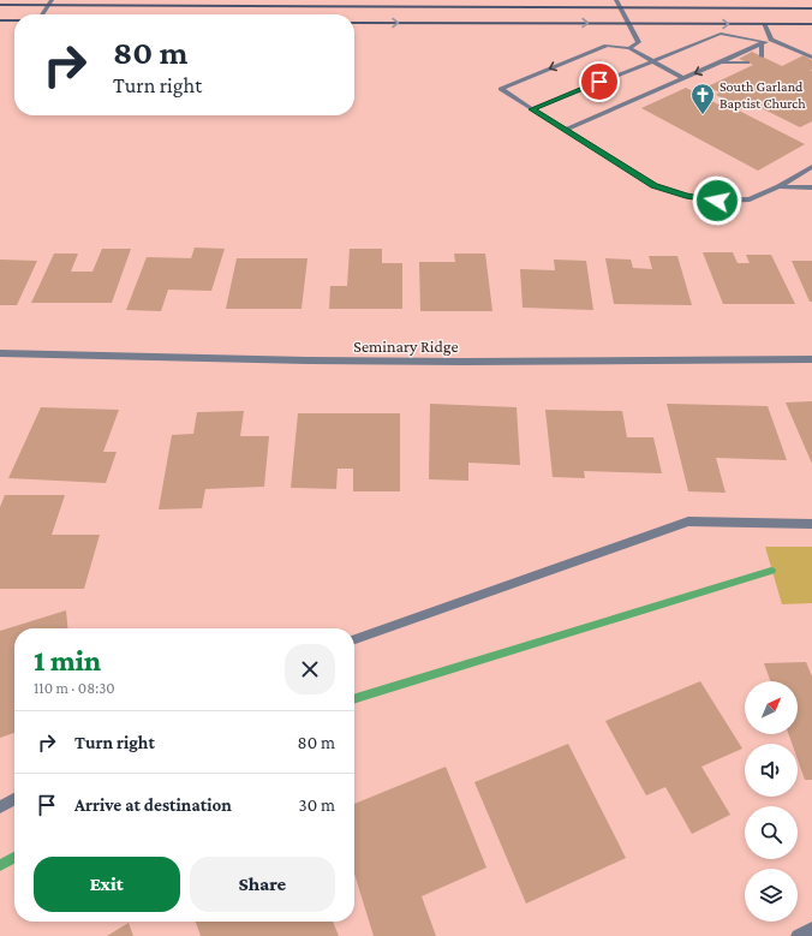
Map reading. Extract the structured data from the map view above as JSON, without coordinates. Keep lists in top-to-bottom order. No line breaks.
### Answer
{"streets":{"street":["Seminary Ridge"]},"places":{"church":["South Garland Baptist Church"]},"north":"top right","page":{"turn":["80 m","Turn right"],"heading":["1 min","110 m · 08:30"],"list":[{"name":"Turn right","value":"80 m"},{"name":"Arrive at destination","value":"30 m"}],"buttons":["Exit","Share"]}}
